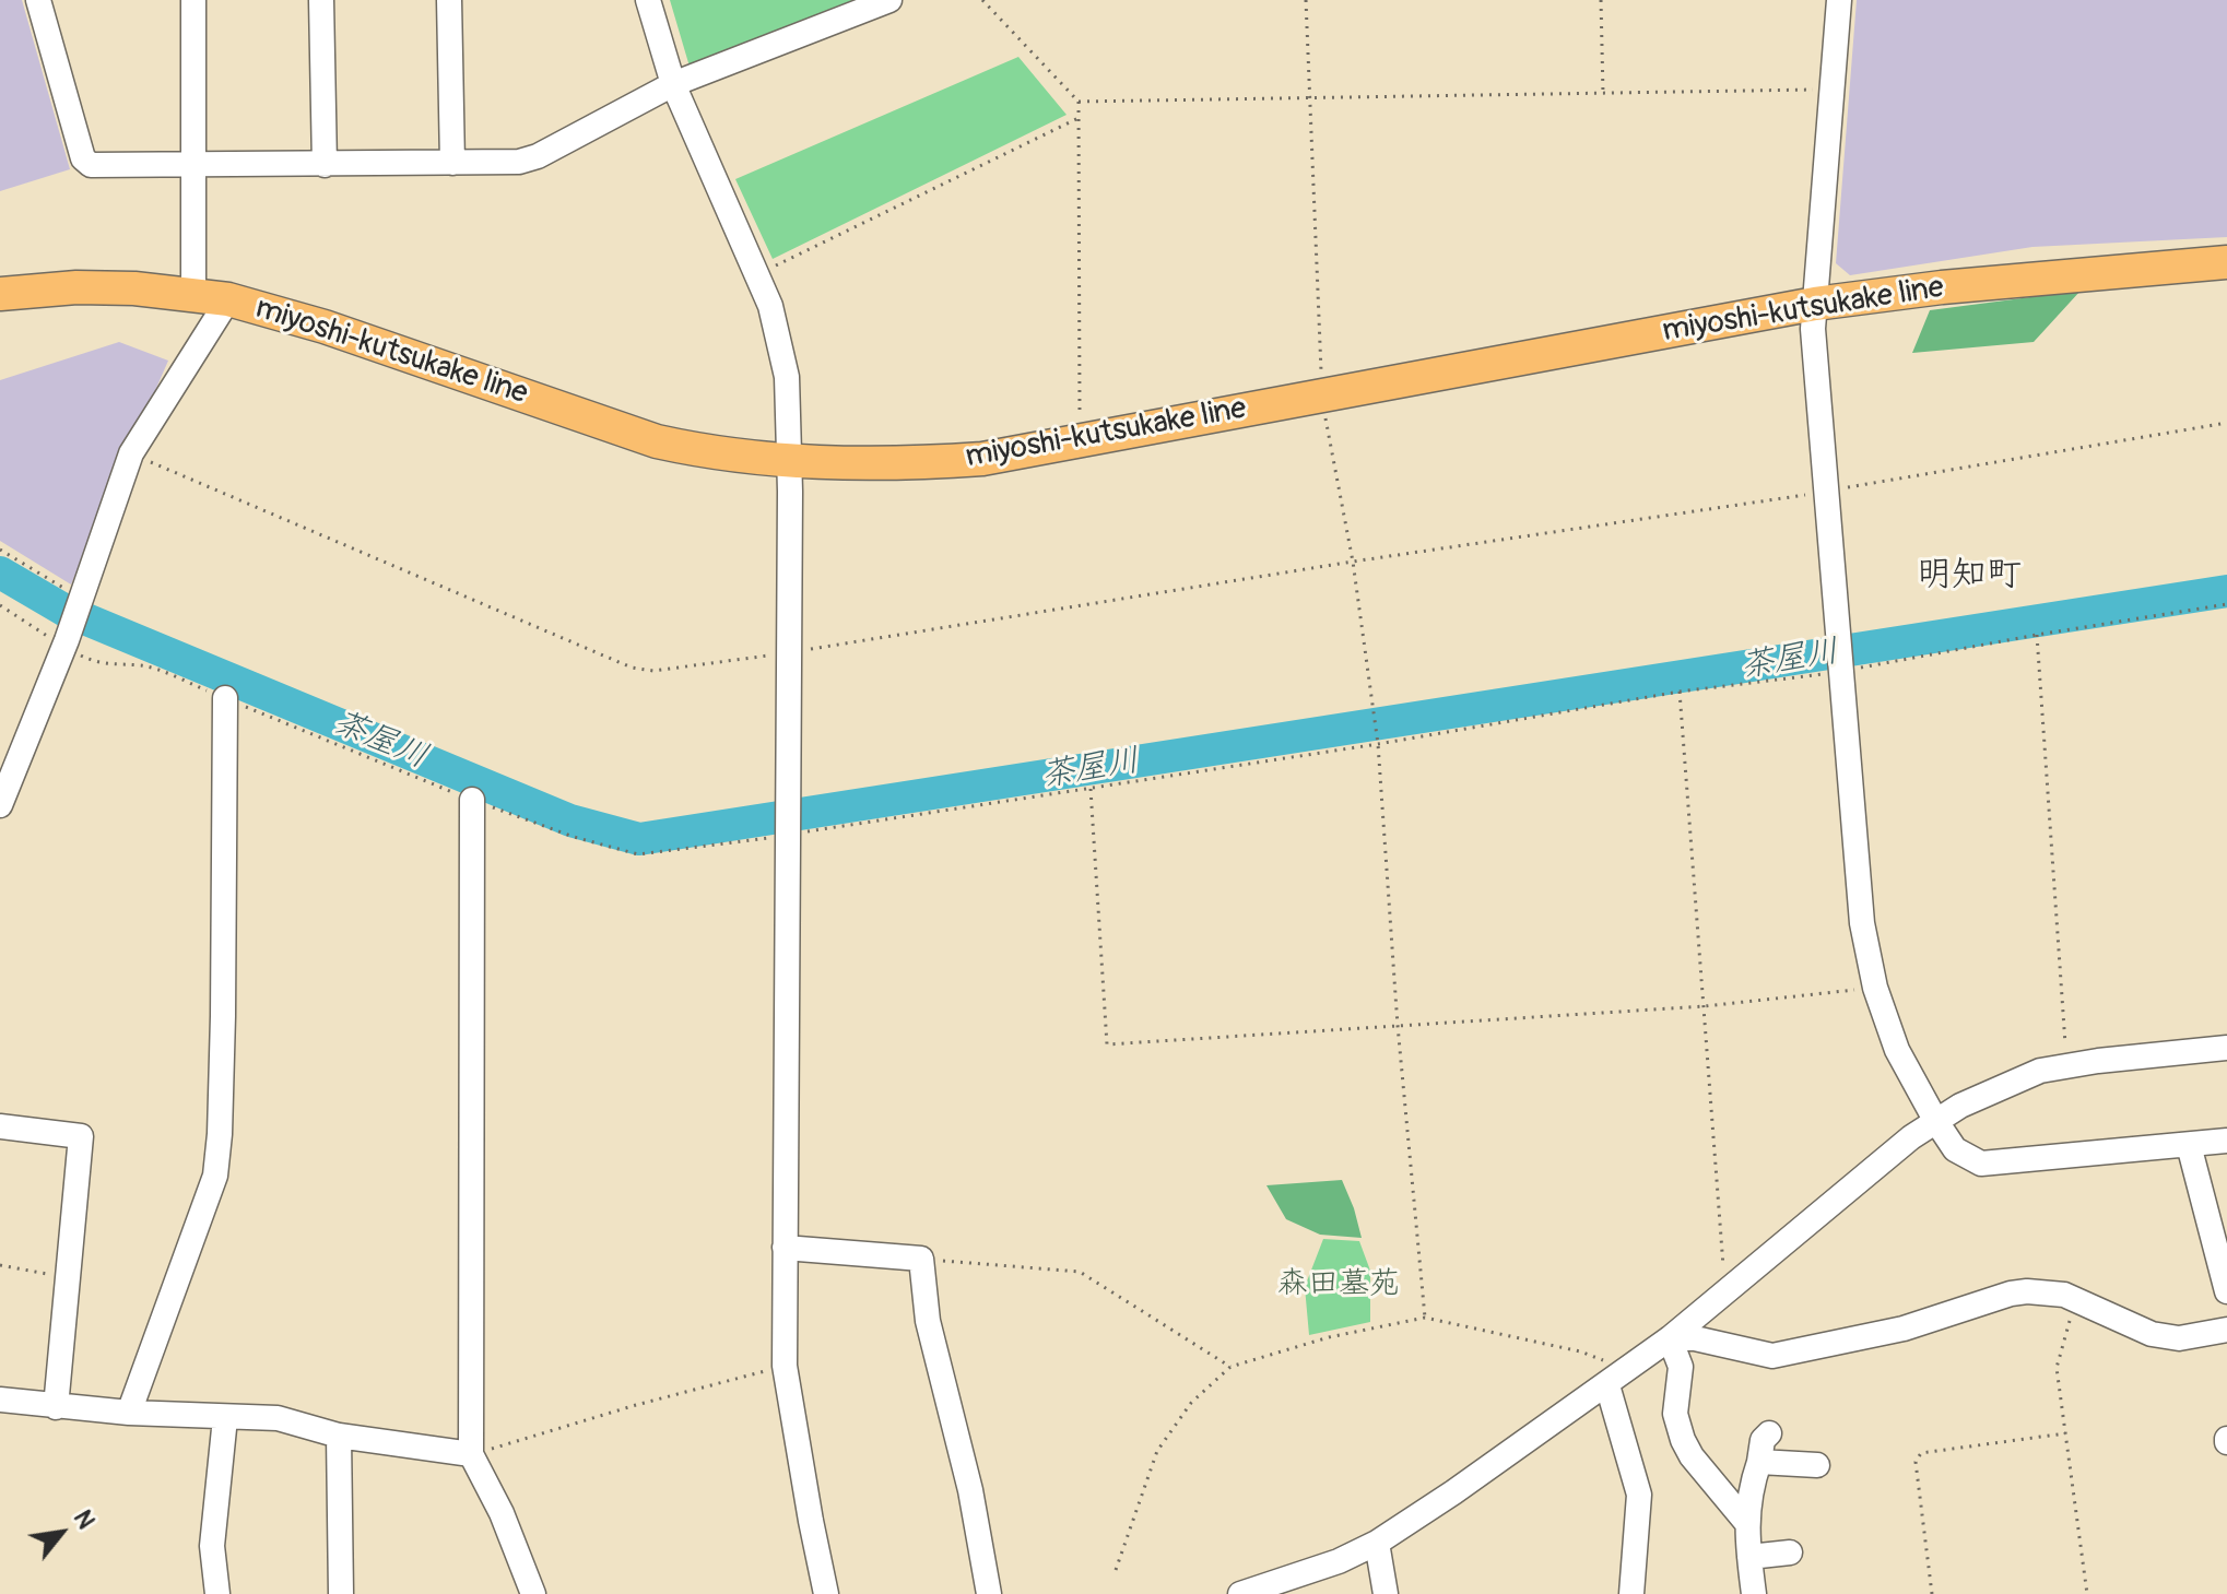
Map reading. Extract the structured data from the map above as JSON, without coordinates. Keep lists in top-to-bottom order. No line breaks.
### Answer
{"streets":{"main road":["miyoshi-kutsukake line"]},"districts":["明知町"],"water":["茶屋川"],"parks":["森田墓苑"],"north":"top right"}
